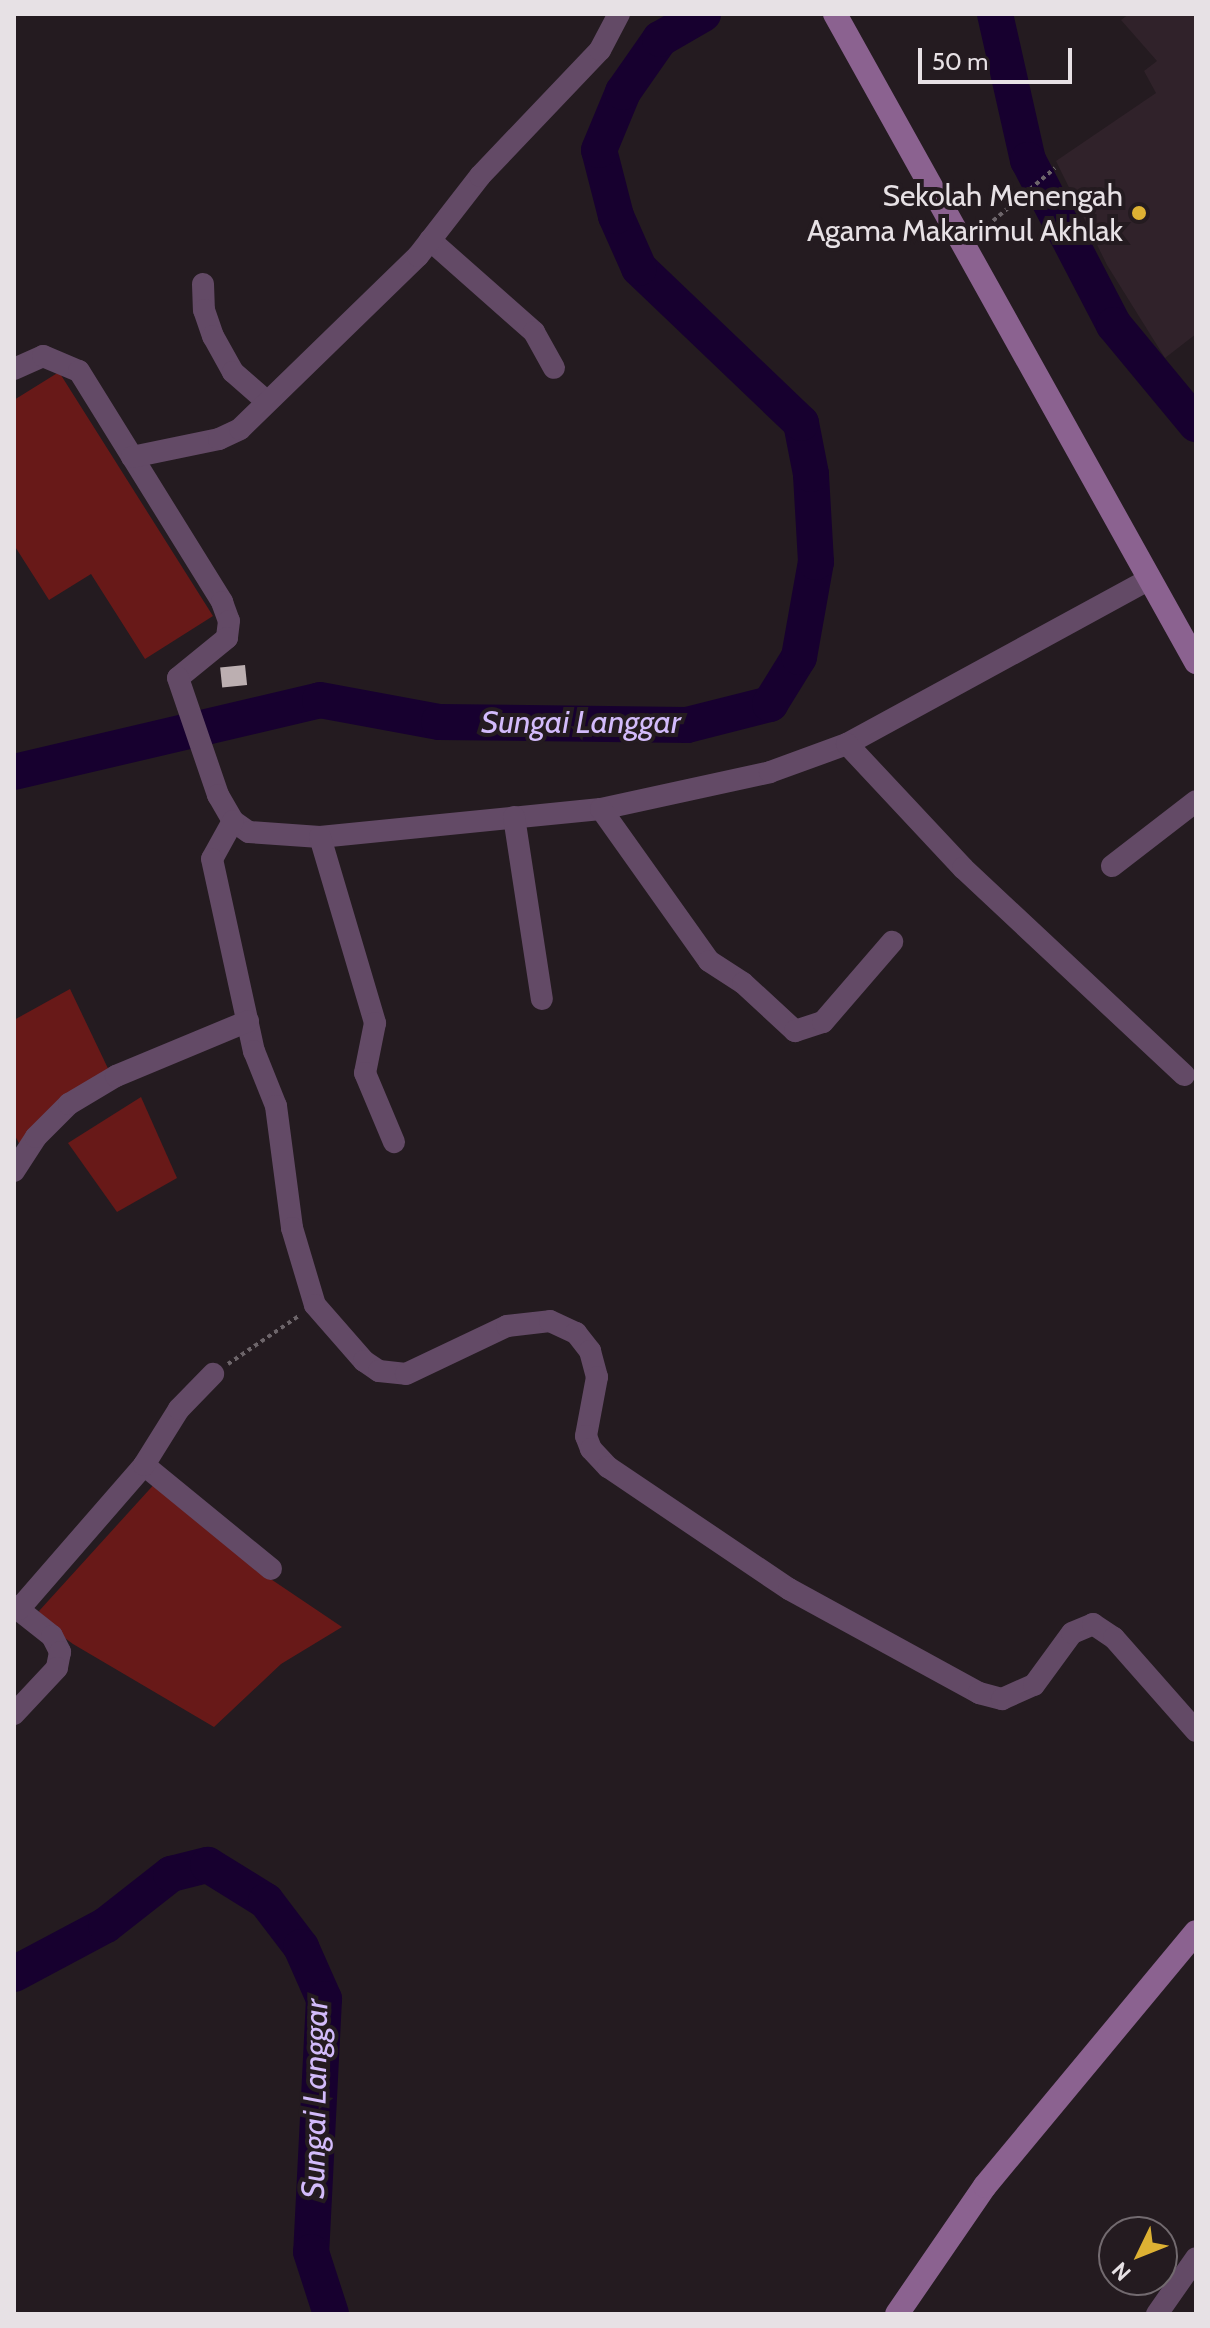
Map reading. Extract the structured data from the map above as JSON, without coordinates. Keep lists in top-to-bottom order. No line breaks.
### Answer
{"water":["Sungai Langgar"],"places":["Sekolah Menengah Agama Makarimul Akhlak"],"scale_bar":"50 m","north":"bottom left"}
